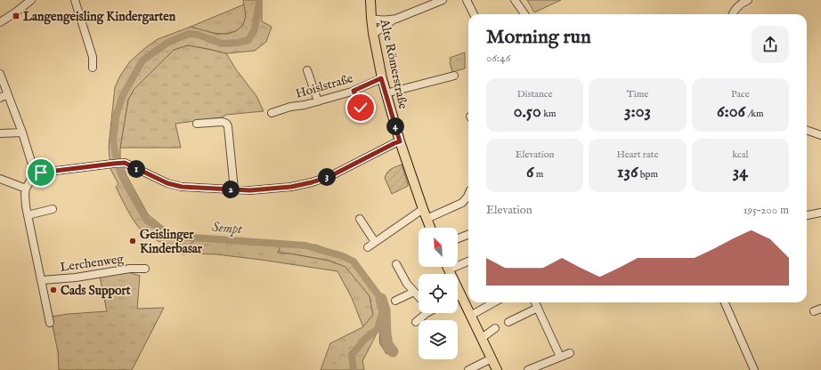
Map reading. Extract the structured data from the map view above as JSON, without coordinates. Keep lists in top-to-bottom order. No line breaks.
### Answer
{"streets":{"main road":["Alte Römerstraße"],"street":["Hoislstraße","Lerchenweg"]},"crossings":[["Alte Römerstraße","Hoislstraße"]],"water":["Sempt"],"places":{"transit":["Langengeisling Kindergarten"],"other":["Geislinger Kinderbasar","Cads Support"]},"north":"top left","page":{"heading":["Morning run","06:46"],"stats":[["Distance","0.50 km"],["Time","3:03"],["Pace","6:06 /km"],["Elevation","6 m"],["Heart rate","136 bpm"],["kcal","34"]],"pins":["4","1","3","2"],"chart":["Elevation","195–200 m"]}}
